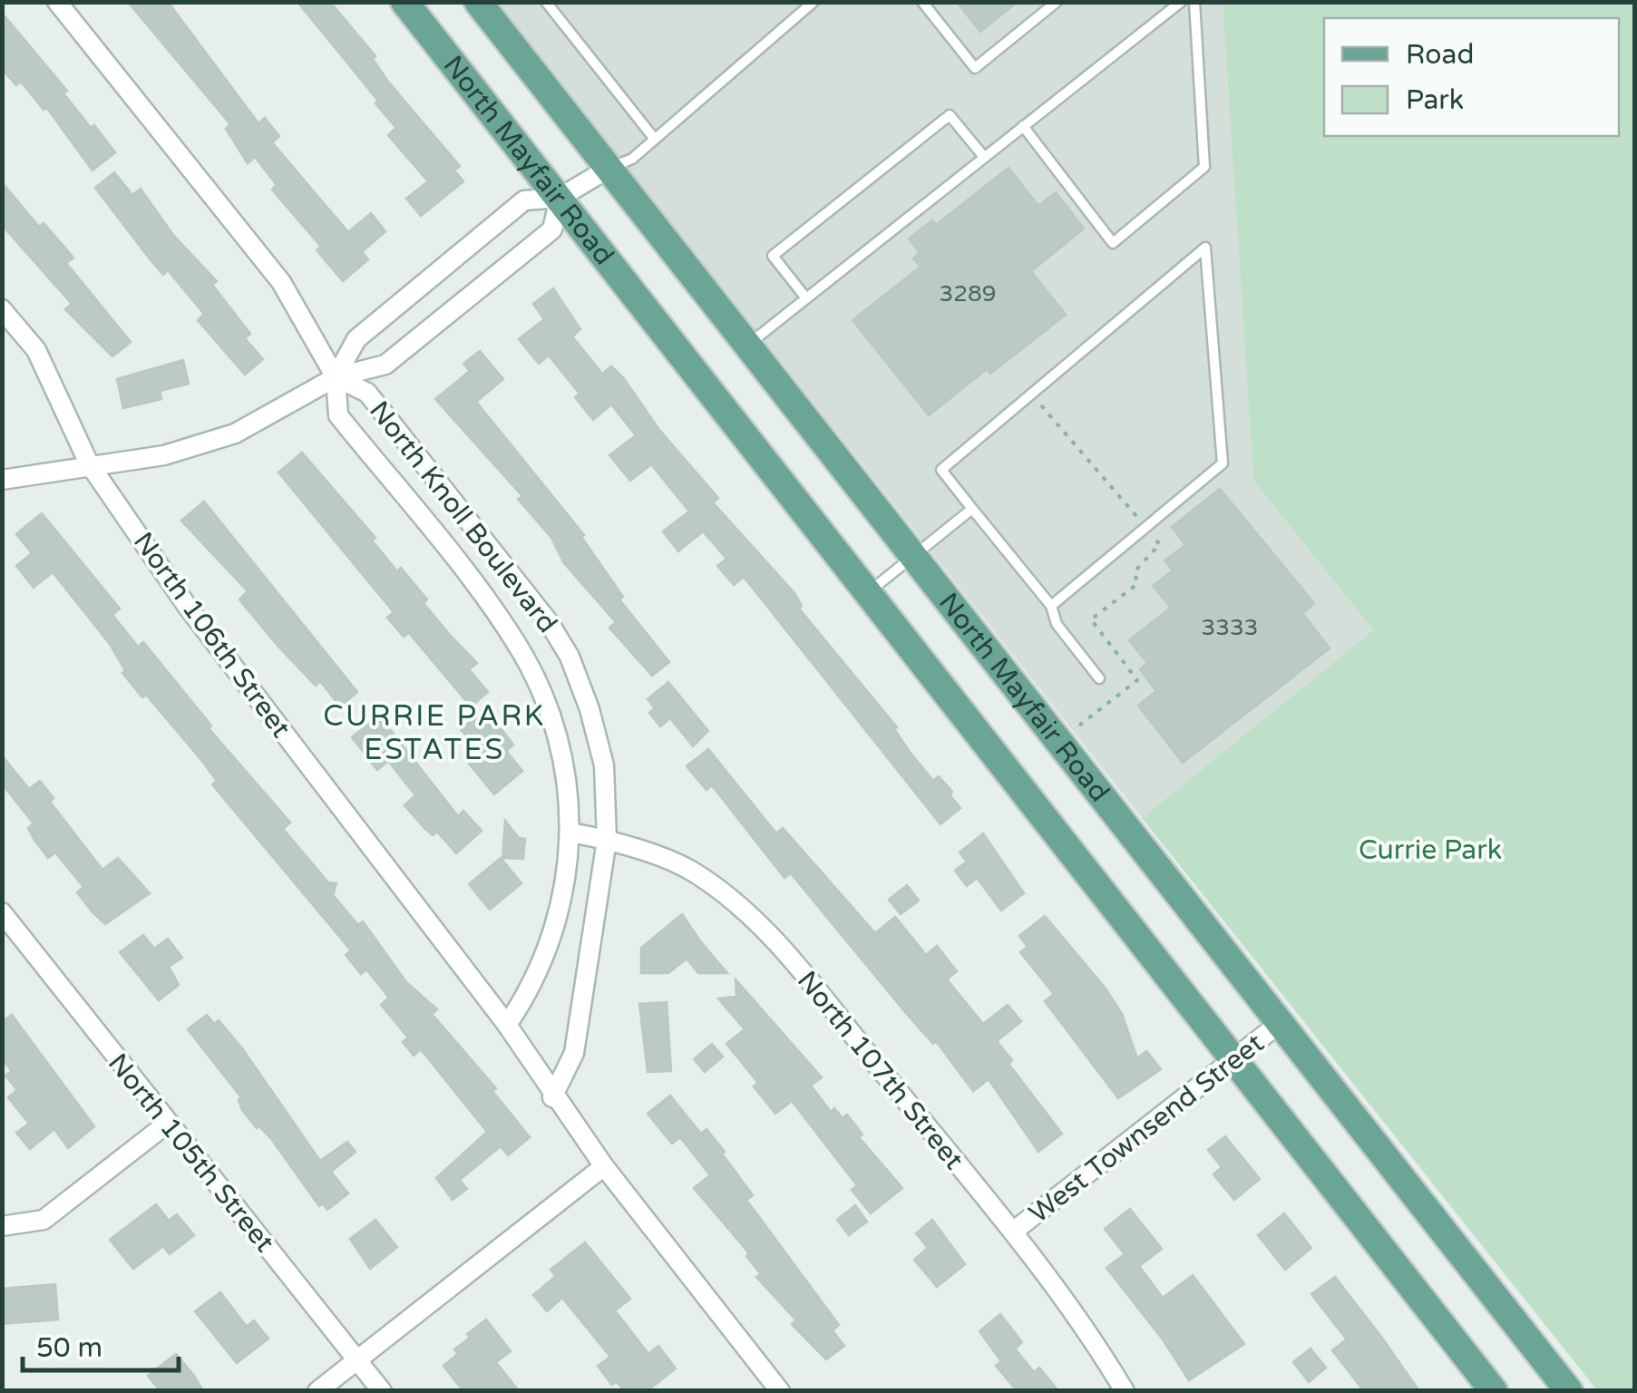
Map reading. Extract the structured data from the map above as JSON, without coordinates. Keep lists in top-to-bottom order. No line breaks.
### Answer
{"streets":{"main road":["North Mayfair Road"],"street":["North Knoll Boulevard","North 106th Street","North 107th Street","West Townsend Street","North 105th Street"]},"crossings":[["North Mayfair Road","West Townsend Street"],["North Knoll Boulevard","North 106th Street"],["North Knoll Boulevard","North 107th Street"],["North 107th Street","West Townsend Street"]],"districts":["CURRIE PARK ESTATES"],"parks":["Currie Park"],"house_numbers":["3289","3333"],"legend":["Road","Park"],"scale_bar":"50 m"}
